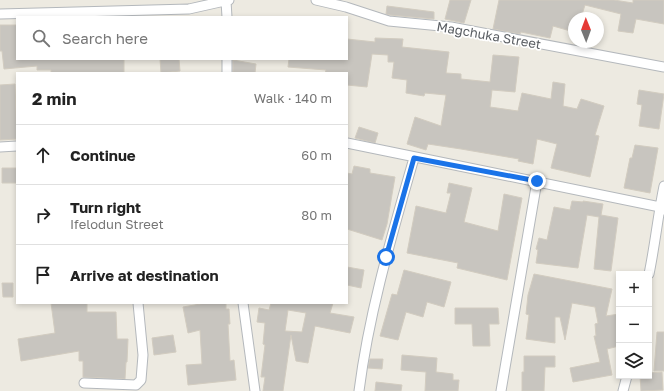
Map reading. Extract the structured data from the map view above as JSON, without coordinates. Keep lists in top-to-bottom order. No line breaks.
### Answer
{"streets":{"street":["Magchuka Street"]},"north":"top","page":{"search":"Search here","heading":["2 min","Walk · 140 m"],"list":[["Continue","60 m"],["Turn right","Ifelodun Street","80 m"],"Arrive at destination"],"map_buttons":["+","−"]}}
